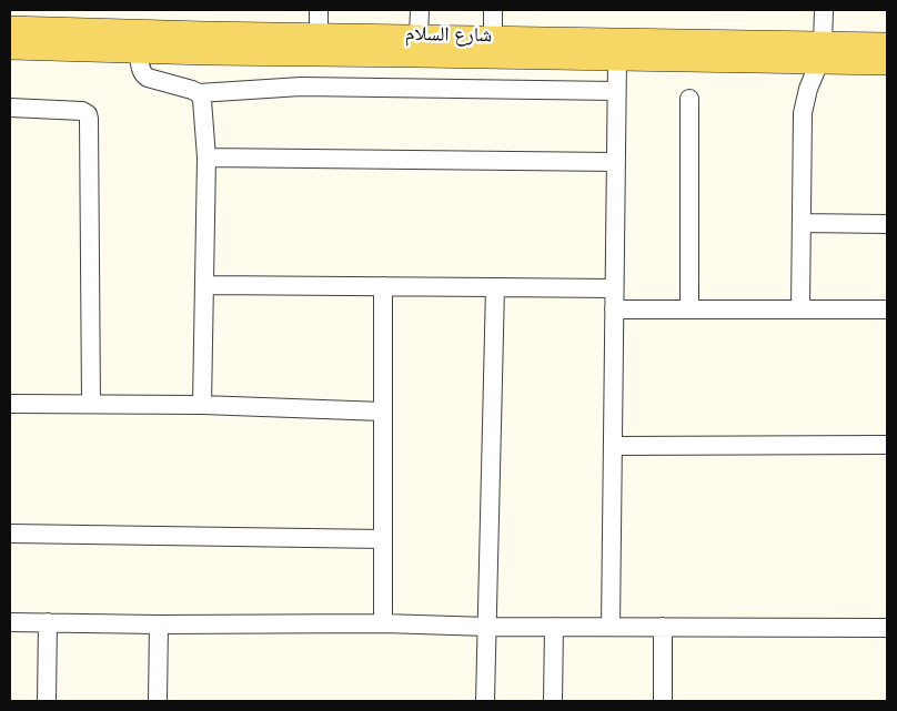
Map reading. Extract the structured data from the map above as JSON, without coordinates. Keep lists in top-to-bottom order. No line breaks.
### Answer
{"streets":{"main road":["شارع السلام"]}}
